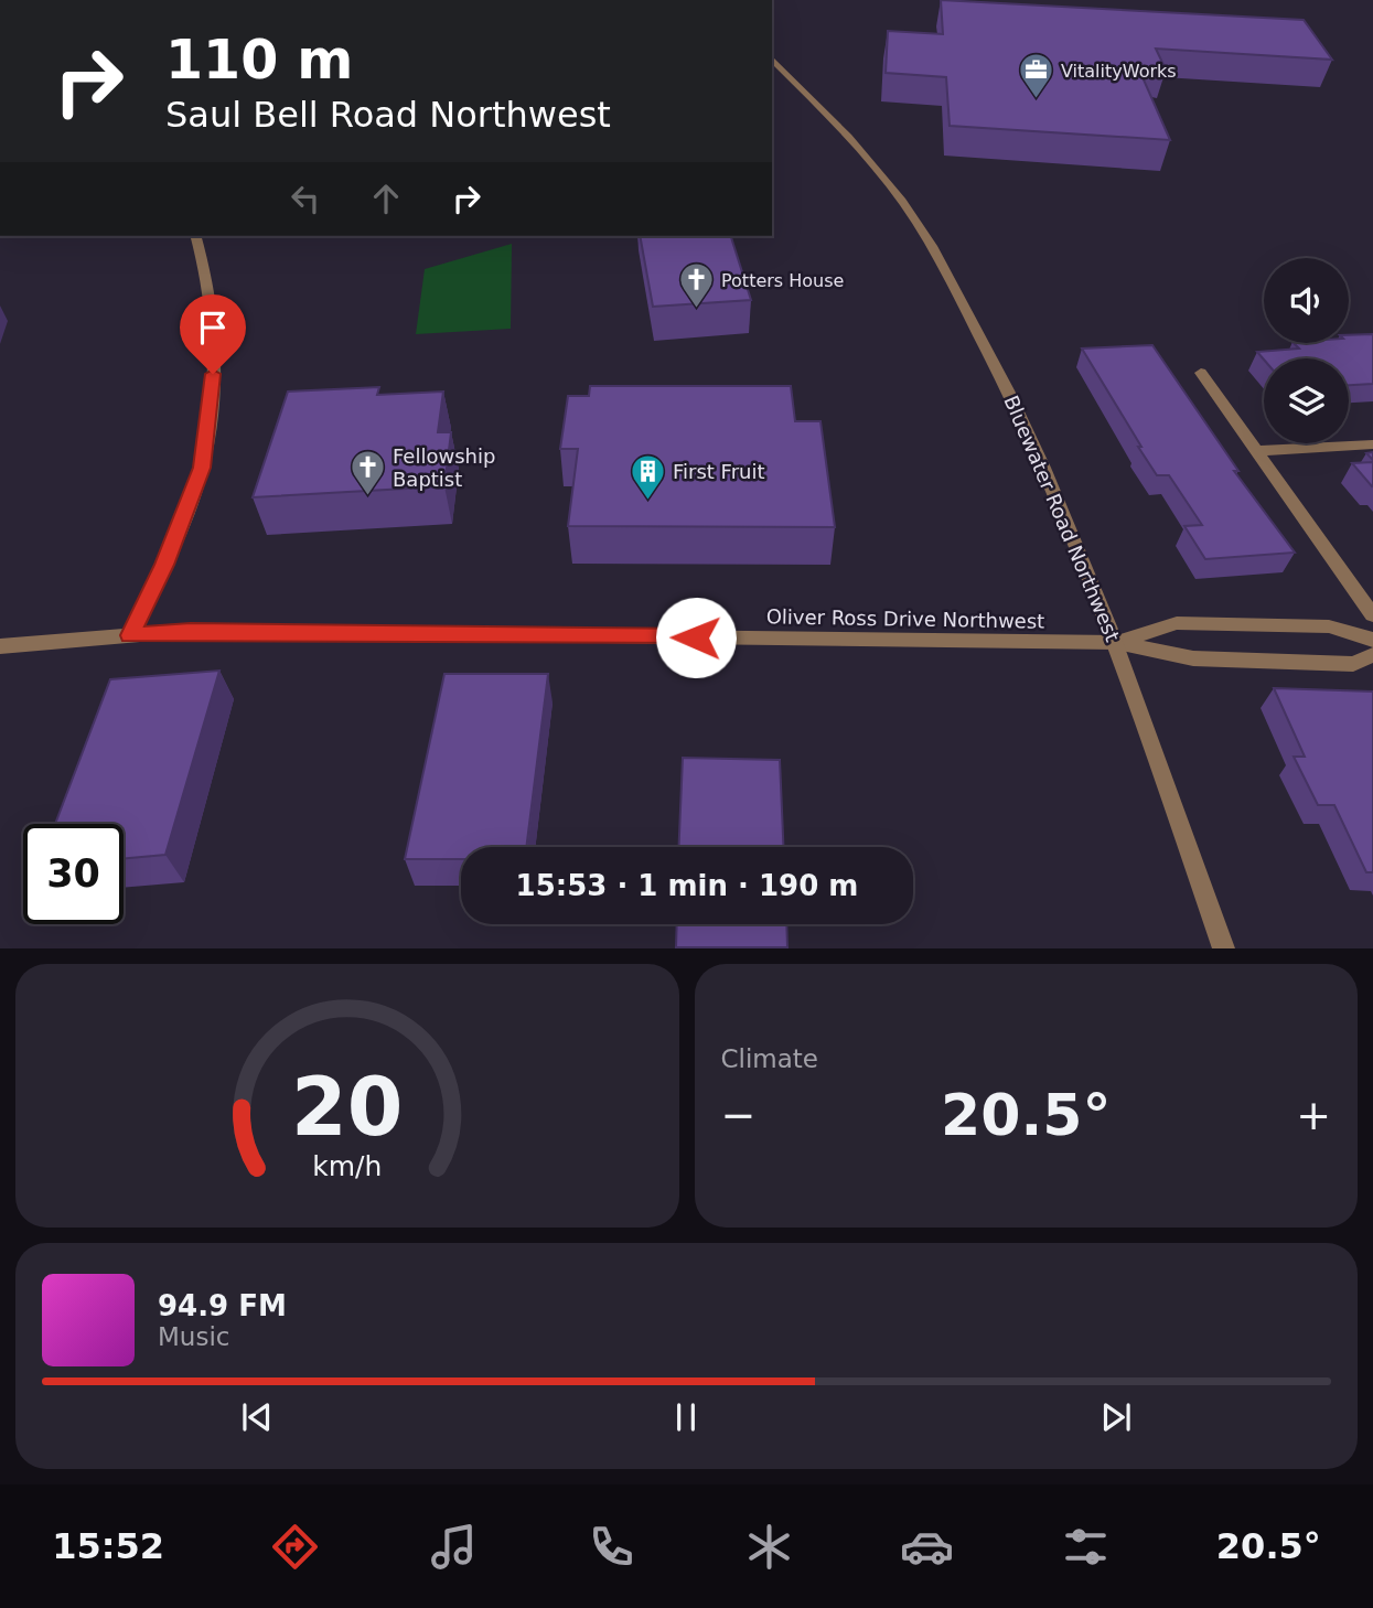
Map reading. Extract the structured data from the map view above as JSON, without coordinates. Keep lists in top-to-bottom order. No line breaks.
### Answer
{"streets":{"street":["Bluewater Road Northwest","Oliver Ross Drive Northwest"]},"crossings":[["Bluewater Road Northwest","Oliver Ross Drive Northwest"]],"places":{"office":["VitalityWorks"],"church":["Potters House","Fellowship Baptist"],"building":["First Fruit"]},"page":{"turn":["110 m","Saul Bell Road Northwest"],"limit":"30","trip":"15:53 · 1 min · 190 m","tile":"Climate","heat":["−","20.5°","+"],"song":["94.9 FM","Music"],"tabs":["15:52","20.5°"],"gauge":["20","km/h"]}}
